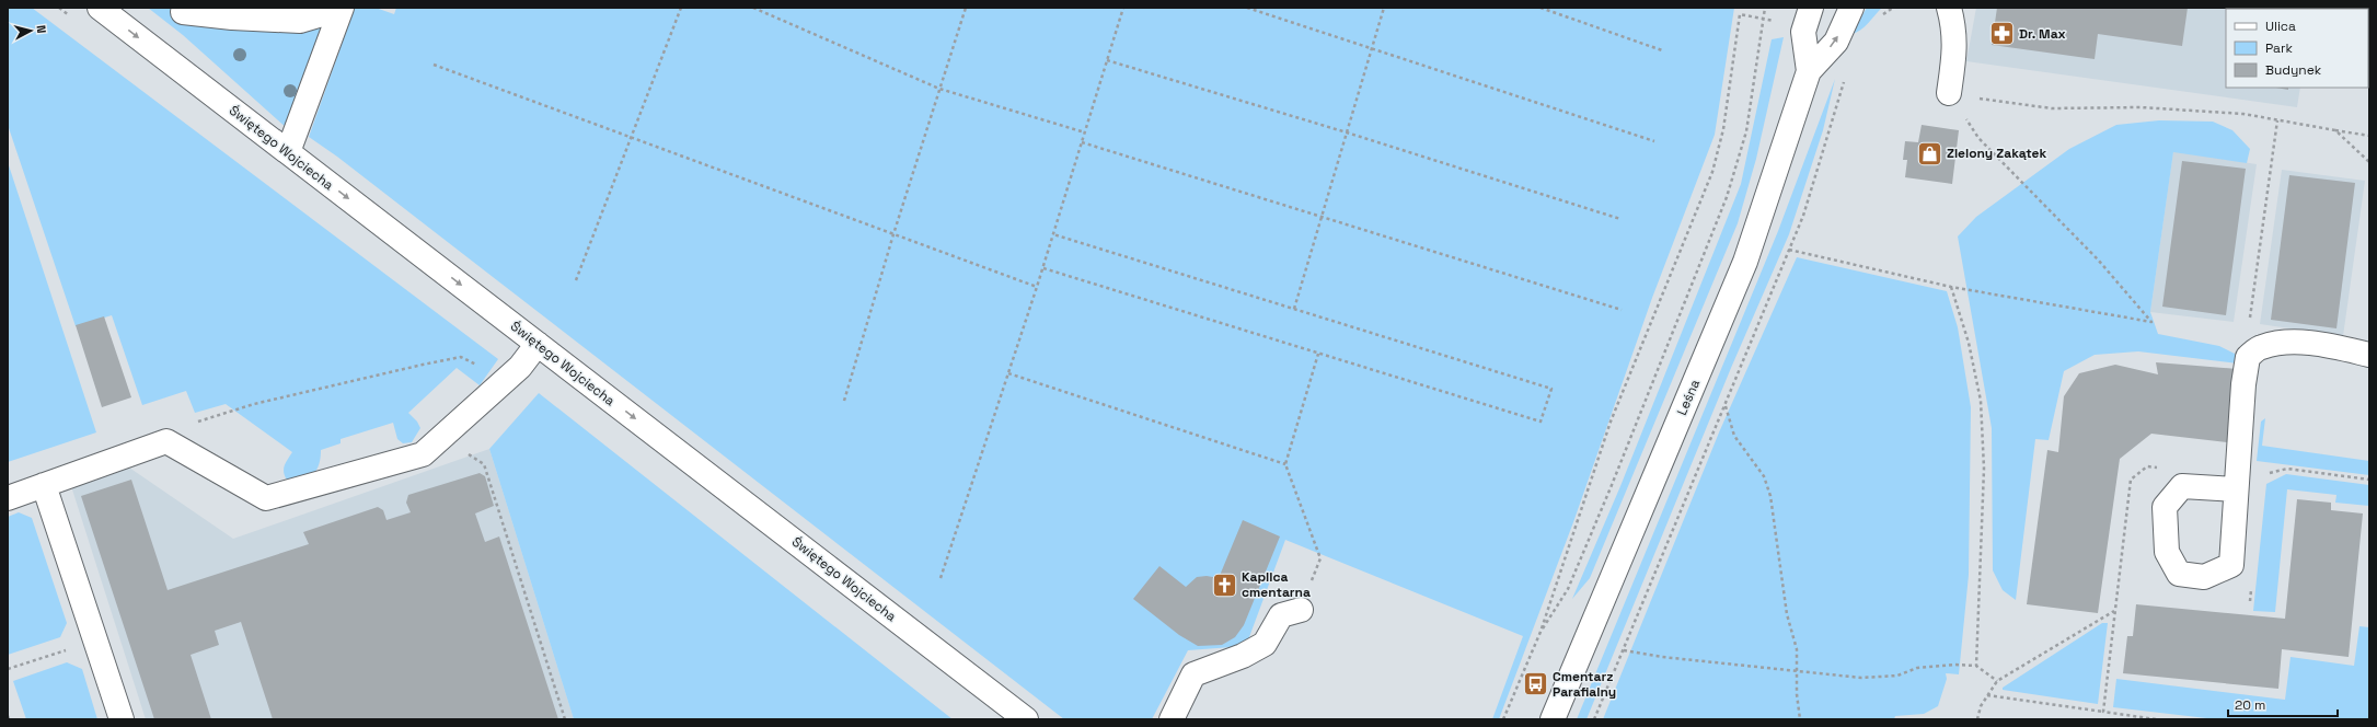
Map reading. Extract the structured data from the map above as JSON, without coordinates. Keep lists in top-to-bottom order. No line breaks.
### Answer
{"streets":{"street":["Świętego Wojciecha","Leśna"]},"one_way":["Świętego Wojciecha"],"places":{"pharmacy":["Dr. Max"],"shop":["Zielony Zakątek"],"church":["Kaplica cmentarna"],"bus stop":["Cmentarz Parafialny"]},"legend":["Ulica","Park","Budynek"],"scale_bar":"20 m","north":"right"}
